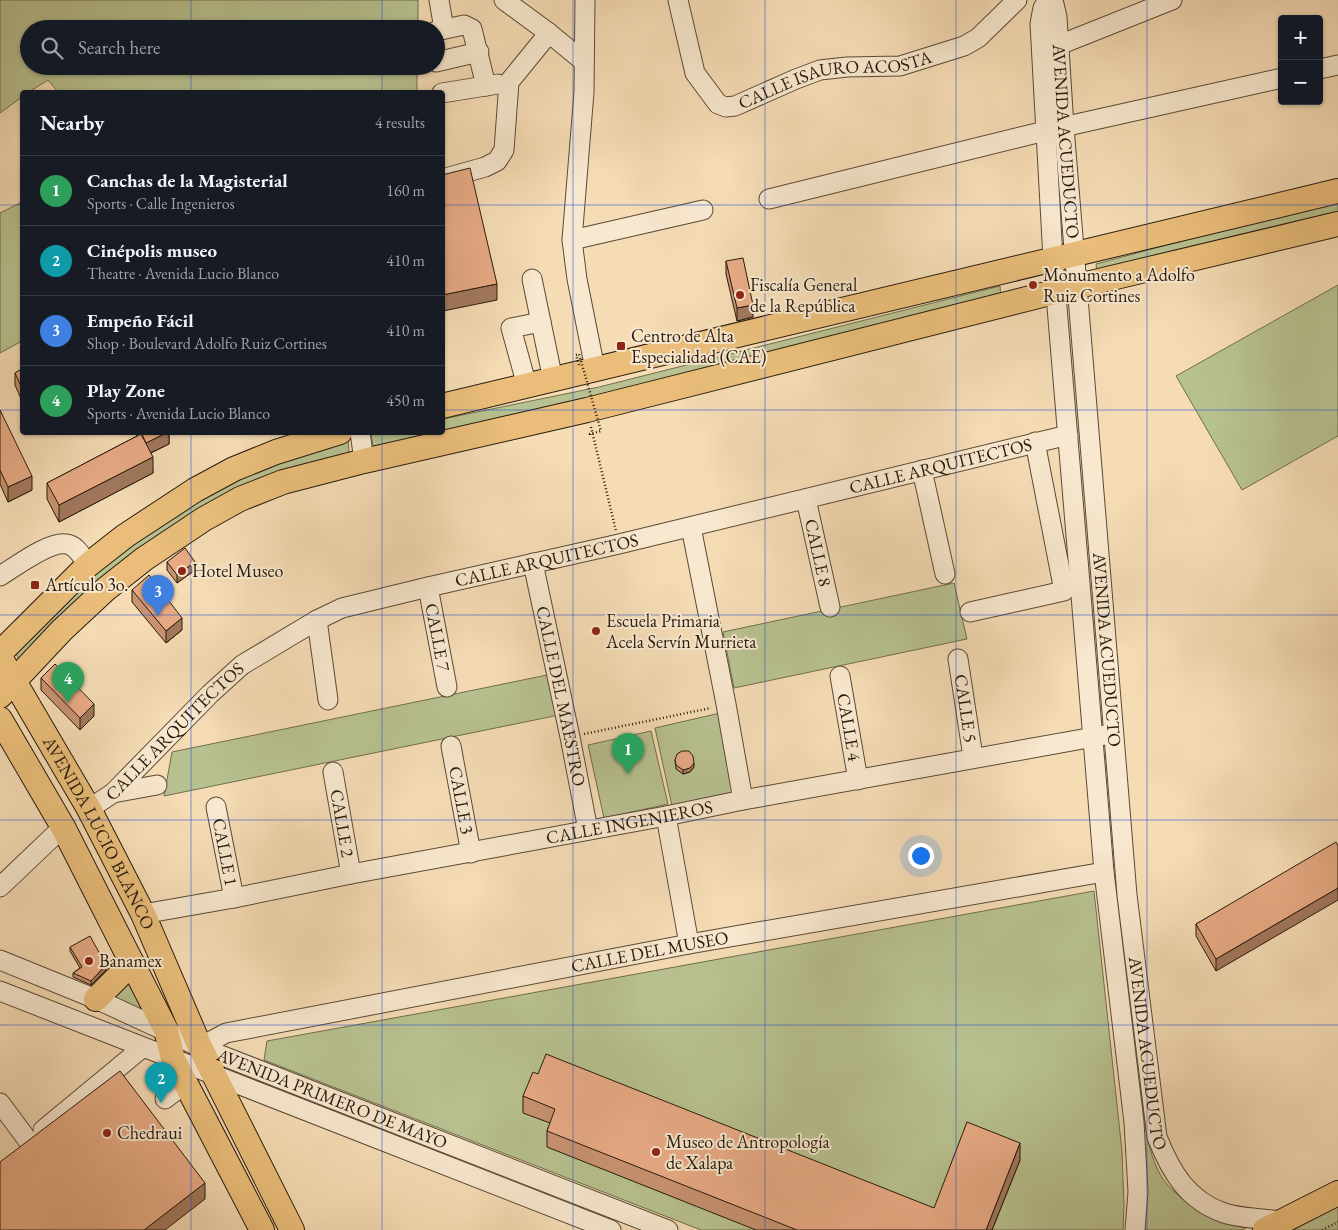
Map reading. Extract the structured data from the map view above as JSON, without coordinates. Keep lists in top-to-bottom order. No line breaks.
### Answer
{"streets":{"main road":["AVENIDA LUCIO BLANCO"],"street":["CALLE ISAURO ACOSTA","AVENIDA ACUEDUCTO","CALLE ARQUITECTOS","CALLE 8","CALLE 7","CALLE DEL MAESTRO","CALLE 5","CALLE 4","CALLE 3","CALLE INGENIEROS","CALLE 2","CALLE 1","CALLE DEL MUSEO","AVENIDA PRIMERO DE MAYO"]},"crossings":[["AVENIDA ACUEDUCTO","CALLE ARQUITECTOS"],["AVENIDA ACUEDUCTO","CALLE INGENIEROS"],["AVENIDA ACUEDUCTO","CALLE DEL MUSEO"],["CALLE ARQUITECTOS","CALLE 8"],["CALLE ARQUITECTOS","CALLE 7"],["CALLE ARQUITECTOS","CALLE DEL MAESTRO"],["CALLE ARQUITECTOS","AVENIDA LUCIO BLANCO"],["CALLE DEL MAESTRO","CALLE INGENIEROS"],["CALLE 5","CALLE INGENIEROS"],["CALLE 4","CALLE INGENIEROS"],["CALLE 3","CALLE INGENIEROS"],["CALLE INGENIEROS","CALLE 2"],["CALLE INGENIEROS","AVENIDA LUCIO BLANCO"],["CALLE INGENIEROS","CALLE 1"],["AVENIDA LUCIO BLANCO","CALLE DEL MUSEO"],["AVENIDA LUCIO BLANCO","AVENIDA PRIMERO DE MAYO"],["CALLE DEL MUSEO","AVENIDA PRIMERO DE MAYO"]],"places":{"other":["Monumento a Adolfo Ruiz Cortines","Fiscalía General de la República","Hotel Museo","Escuela Primaria Acela Servín Murrieta","Banamex","Chedraui","Museo de Antropología de Xalapa"],"transit":["Centro de Alta Especialidad (CAE)","Artículo 3o."]},"page":{"map_buttons":["+","−"],"search":"Search here","heading":["Nearby","4 results"],"list":[{"mark":"1","name":"Canchas de la Magisterial","note":"Sports · Calle Ingenieros","value":"160 m"},{"mark":"2","name":"Cinépolis museo","note":"Theatre · Avenida Lucio Blanco","value":"410 m"},{"mark":"3","name":"Empeño Fácil","note":"Shop · Boulevard Adolfo Ruiz Cortines","value":"410 m"},{"mark":"4","name":"Play Zone","note":"Sports · Avenida Lucio Blanco","value":"450 m"}],"pins":["3","4","1","2"]}}
